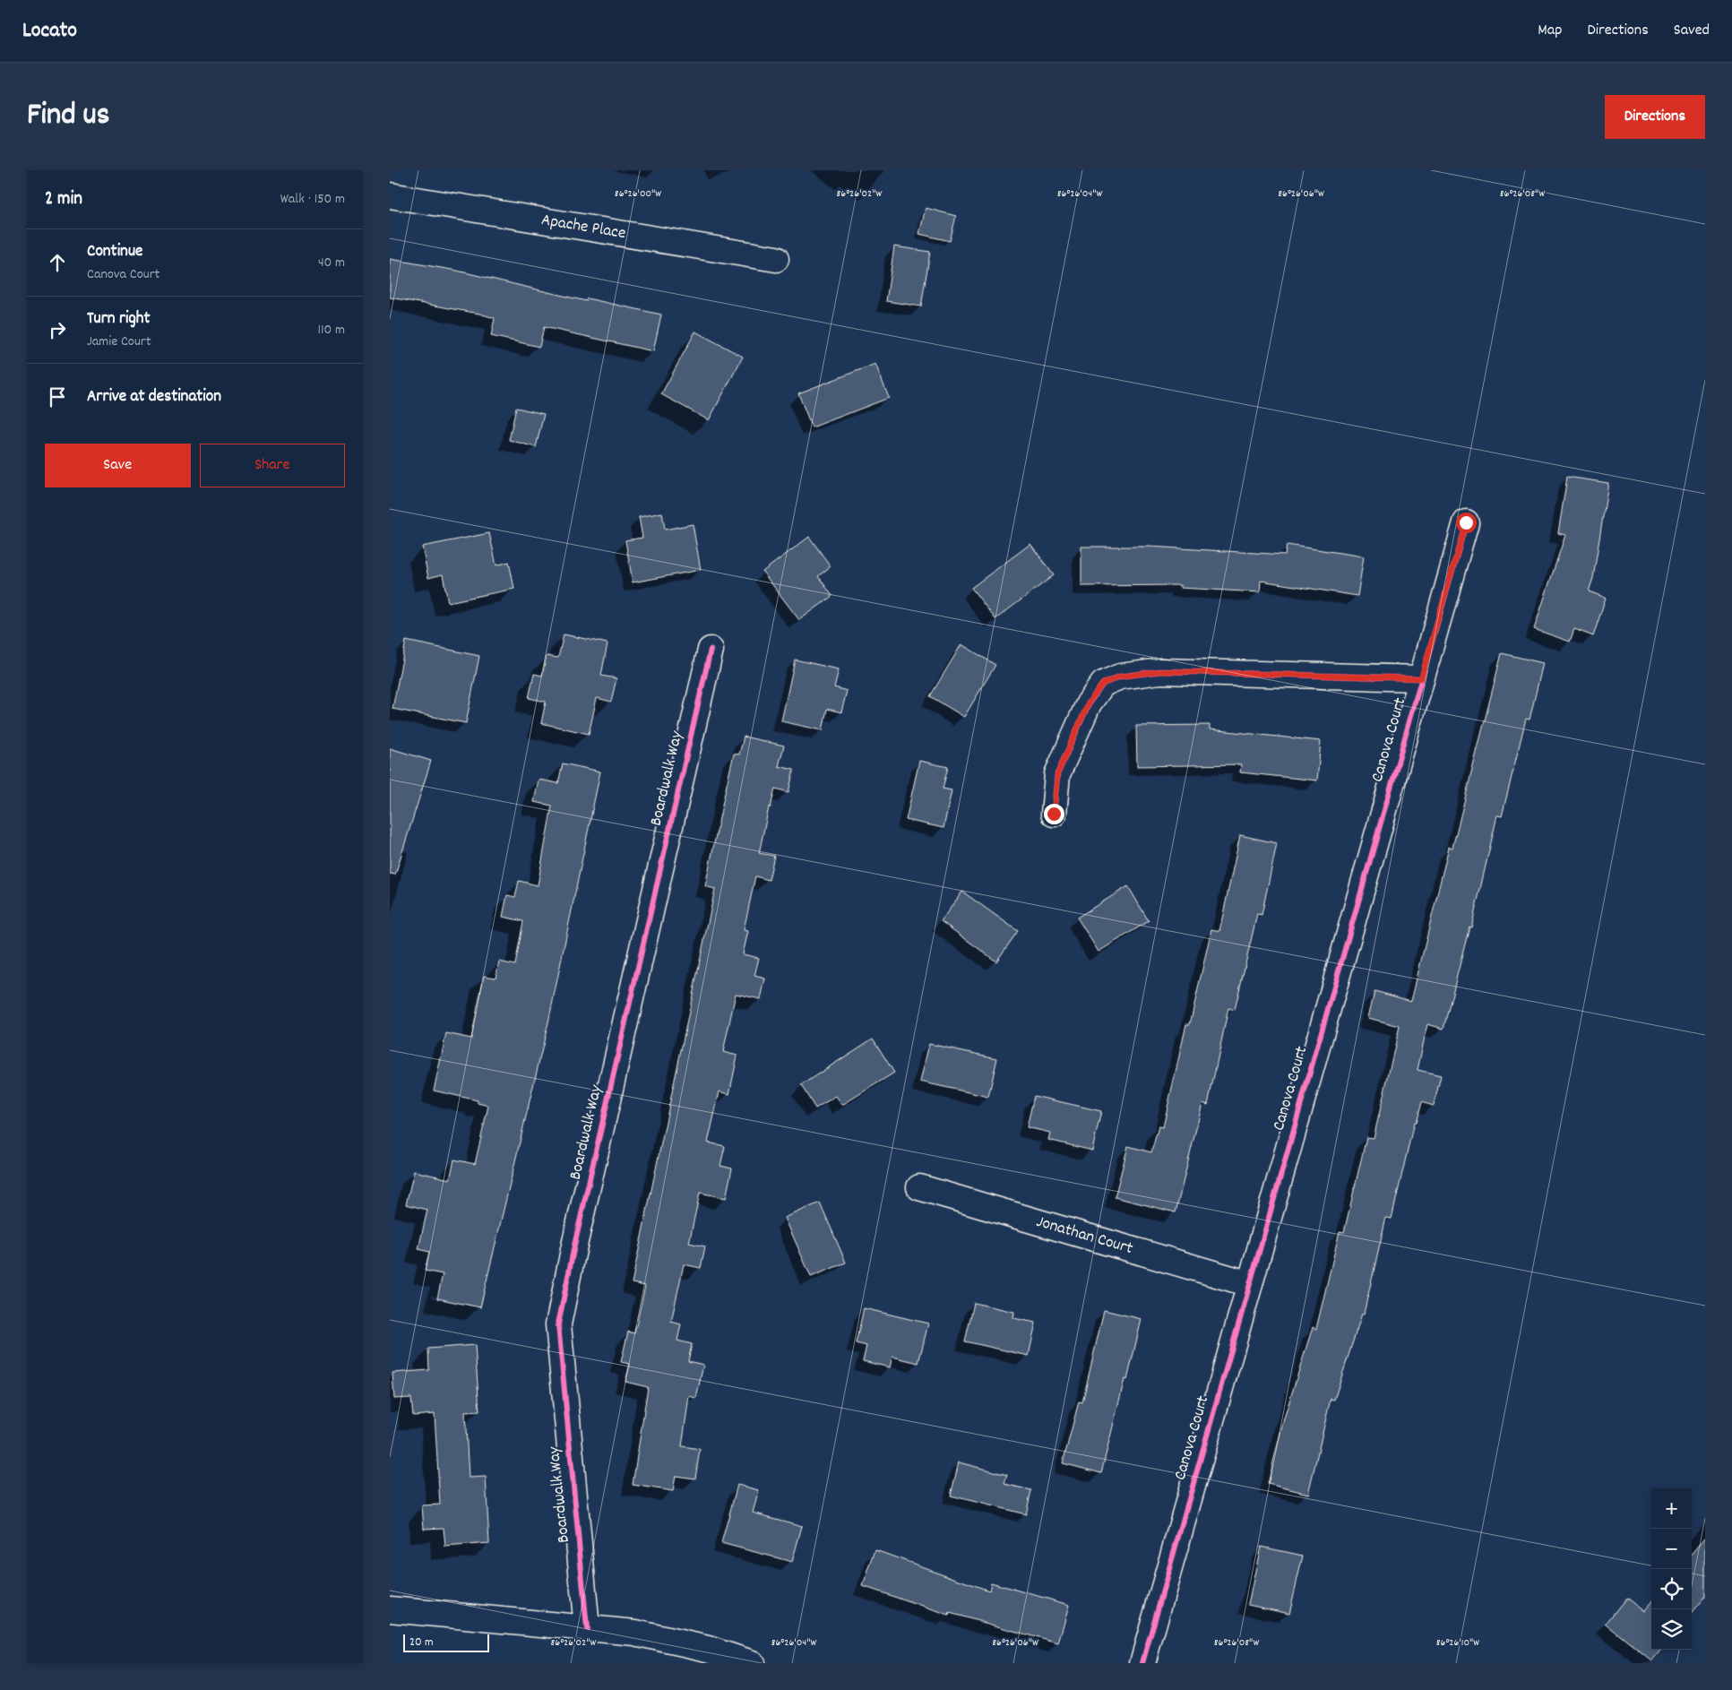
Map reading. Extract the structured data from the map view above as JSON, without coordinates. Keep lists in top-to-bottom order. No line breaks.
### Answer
{"streets":{"street":["Apache Place","Canova Court","Boardwalk Way","Jonathan Court"]},"crossings":[["Canova Court","Jonathan Court"]],"scale_bar":"20 m","page":{"header":"Locato","nav":["Map","Directions","Saved"],"title":"Find us","buttons":["Directions",["Save","Share"]],"heading":["2 min","Walk · 150 m"],"list":[["Continue","Canova Court","40 m"],["Turn right","Jamie Court","110 m"],"Arrive at destination"],"map_buttons":["+","−"],"scale":"20 m"},"coordinates":["86°26'00\"W","86°26'02\"W","86°26'04\"W","86°26'06\"W","86°26'08\"W","86°26'10\"W"]}
